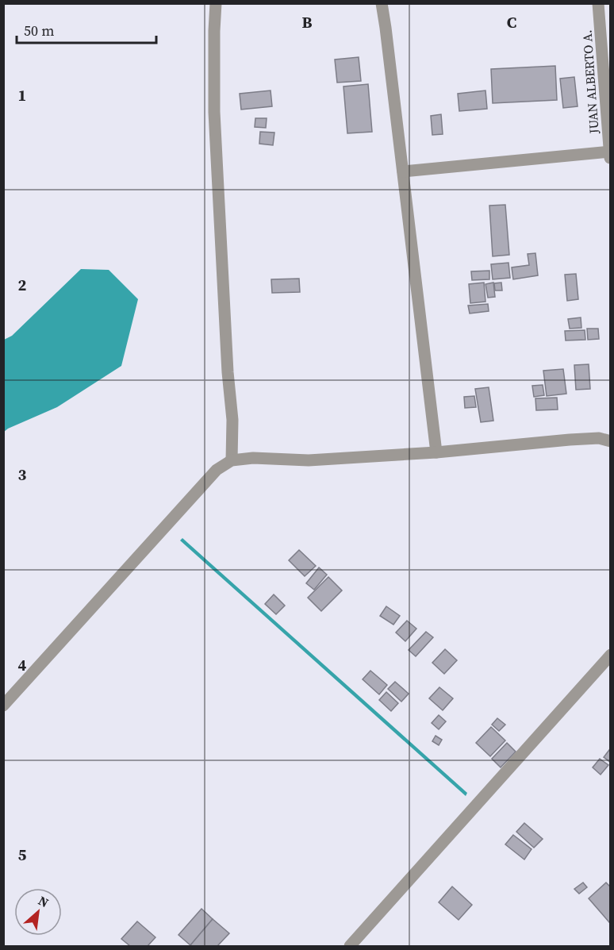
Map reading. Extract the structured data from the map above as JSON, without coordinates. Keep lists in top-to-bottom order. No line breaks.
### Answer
{"streets":{"street":["JUAN ALBERTO A."]},"scale_bar":"50 m","north":"top right","grid":{"columns":["B","C"],"rows":["1","2","3","4","5"]}}
